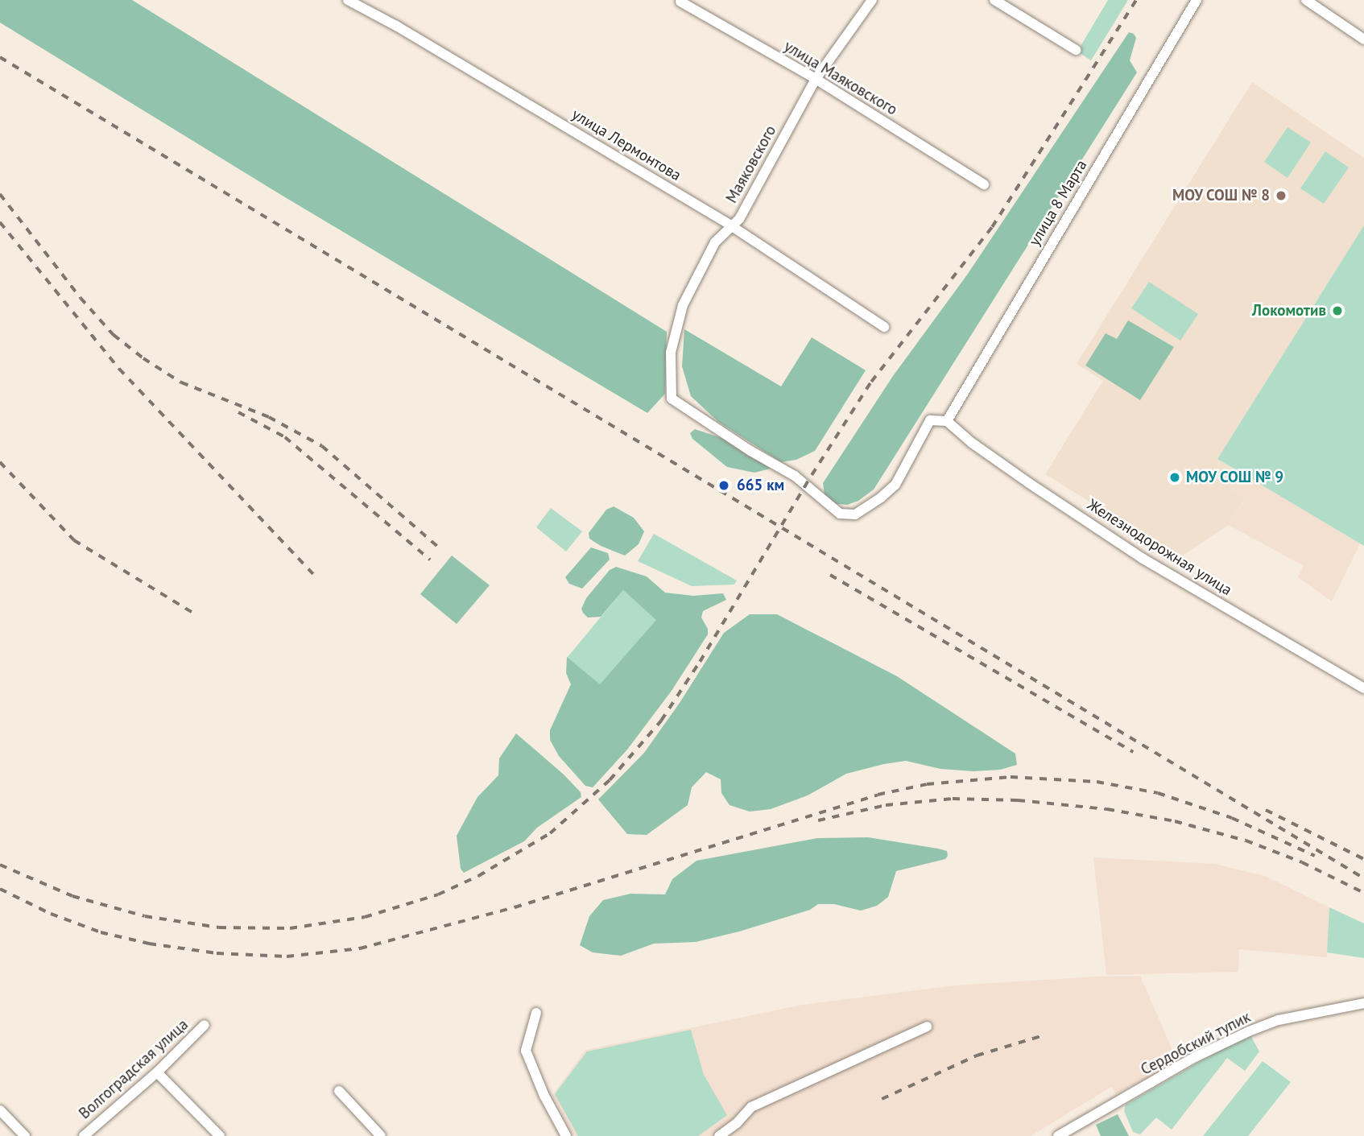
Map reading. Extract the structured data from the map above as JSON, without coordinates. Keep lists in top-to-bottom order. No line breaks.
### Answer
{"streets":{"street":["улица Маяковского","улица Лермонтова","Маяковского","улица 8 Марта","Железнодорожная улица","Сердобский тупик","Волгоградская улица"]},"crossings":[["улица Маяковского","Маяковского"],["улица Лермонтова","Маяковского"],["Маяковского","улица 8 Марта"],["Маяковского","Железнодорожная улица"],["улица 8 Марта","Железнодорожная улица"]],"places":["МОУ СОШ № 8","Локомотив","МОУ СОШ № 9","665 км"]}
